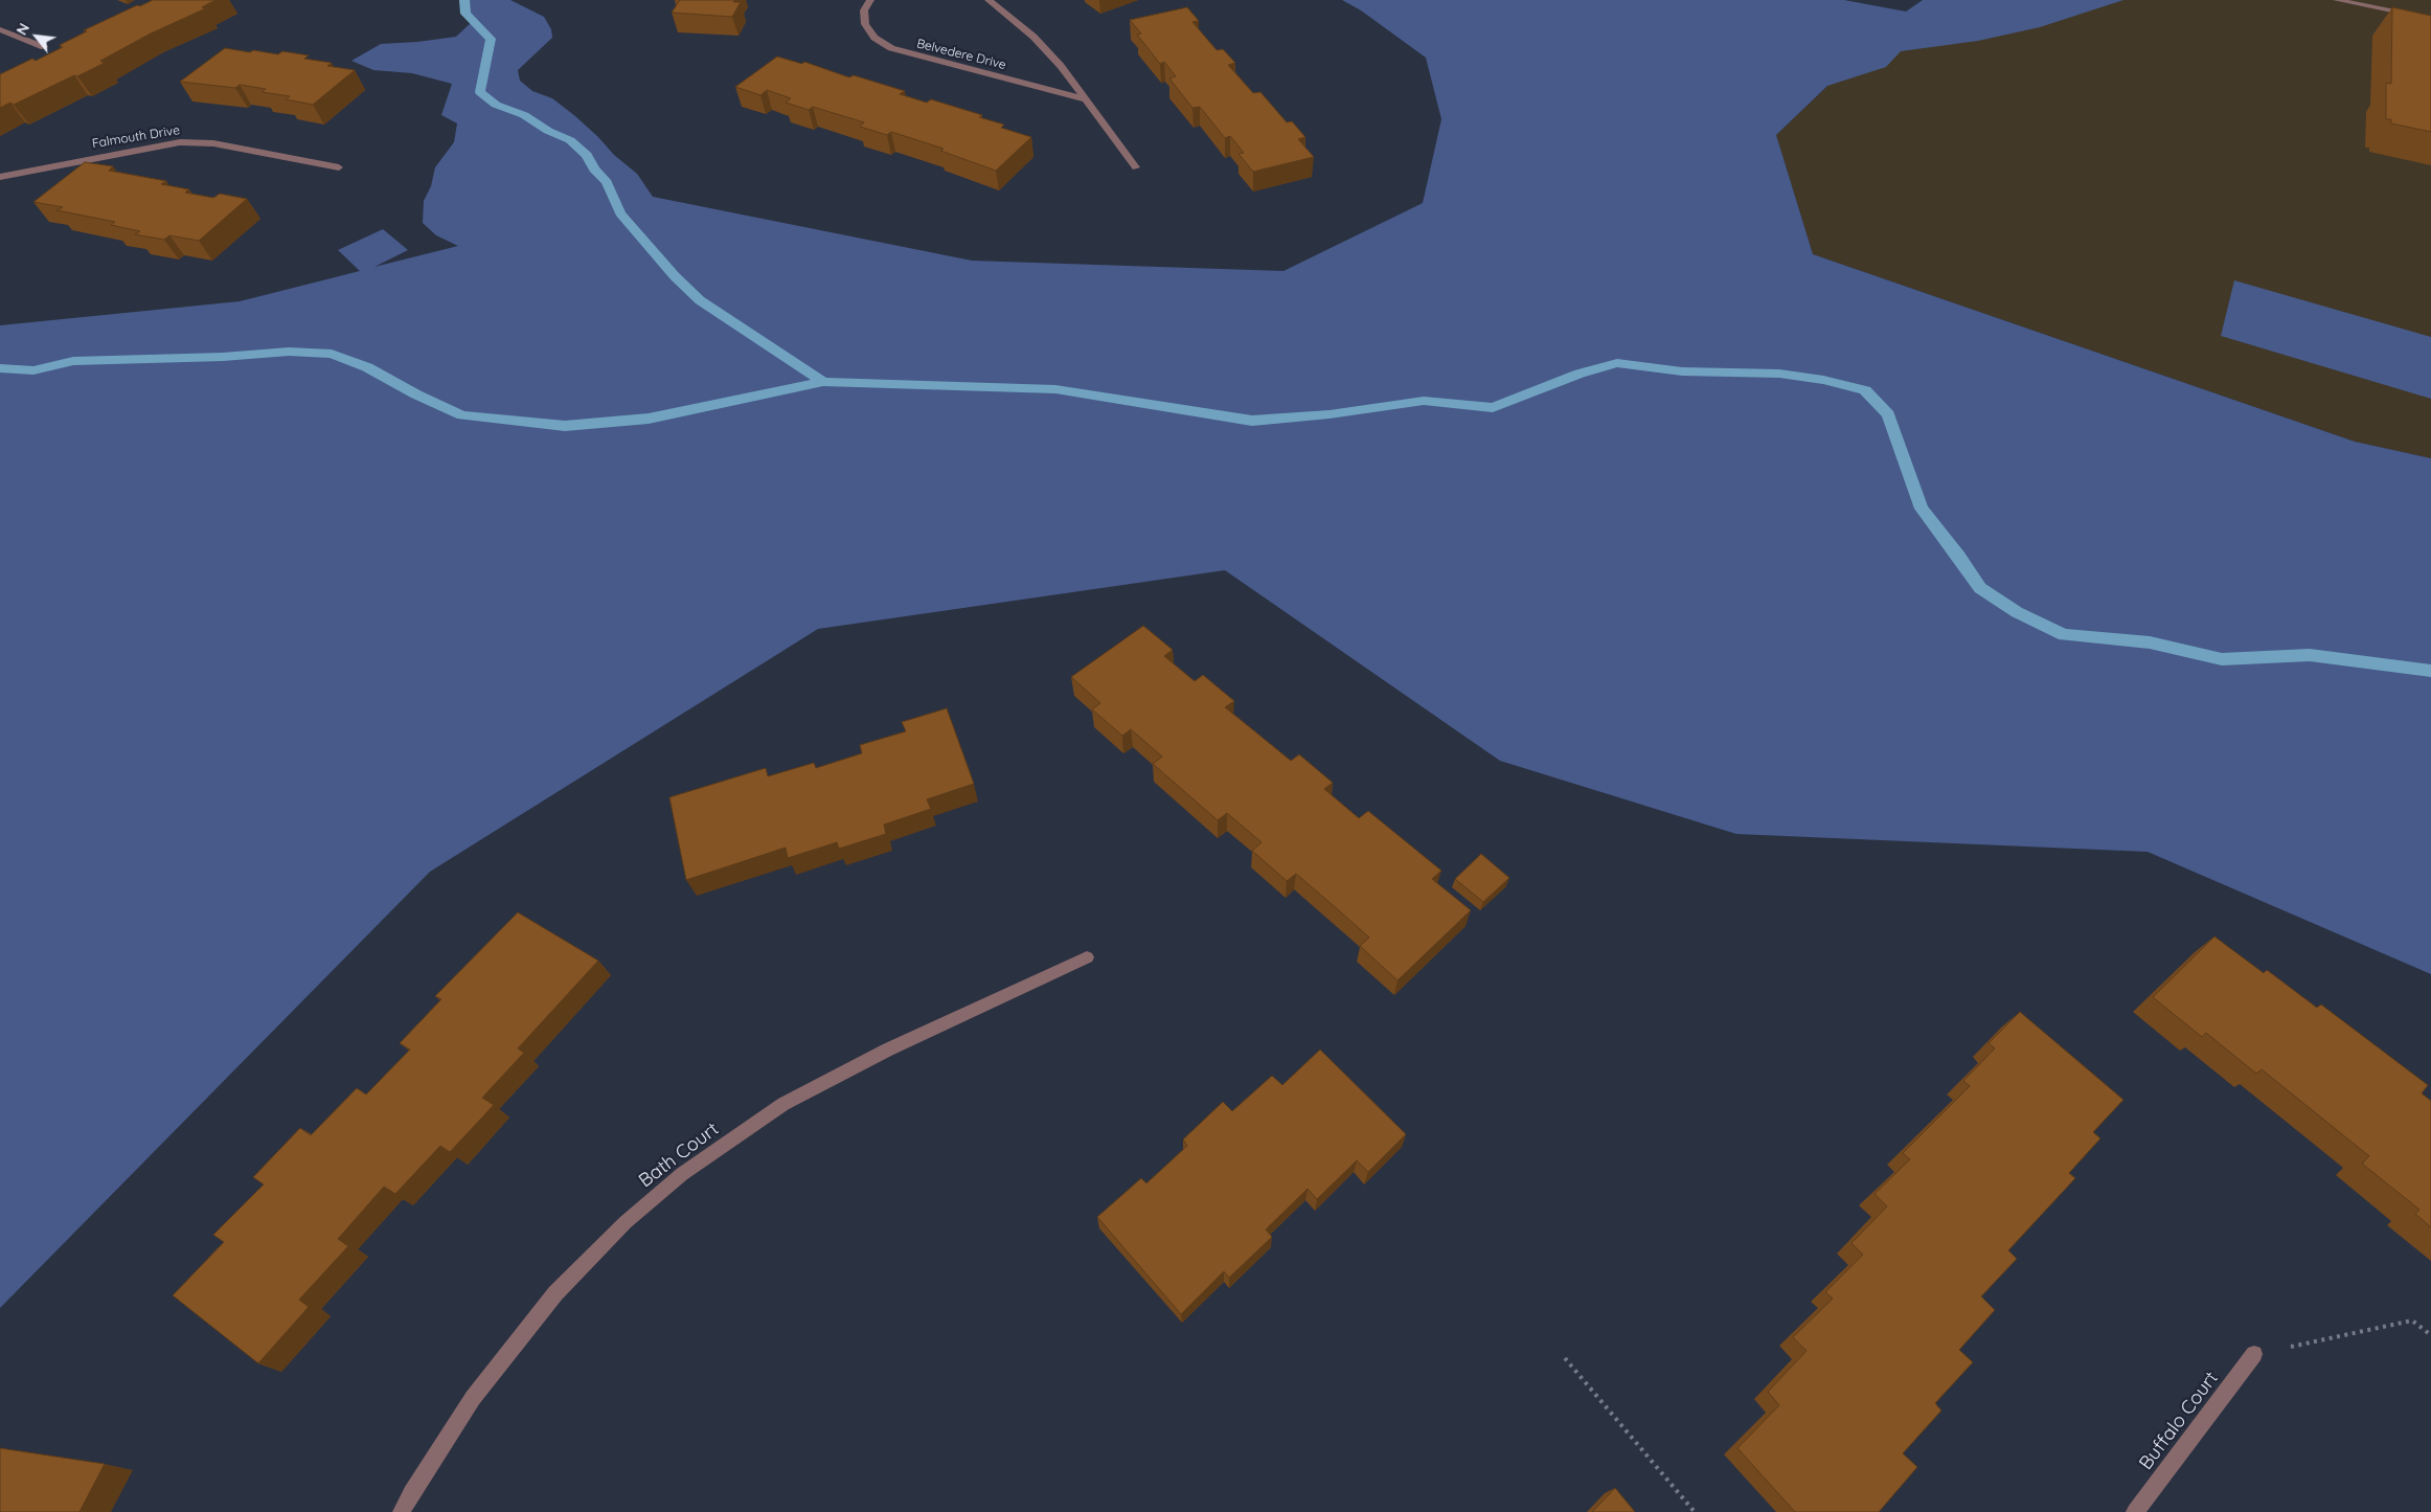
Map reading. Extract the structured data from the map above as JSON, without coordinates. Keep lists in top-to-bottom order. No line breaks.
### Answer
{"streets":{"street":["Belvedere Drive","Falmouth Drive","Bath Court","Buffalo Court"]},"north":"top left"}
